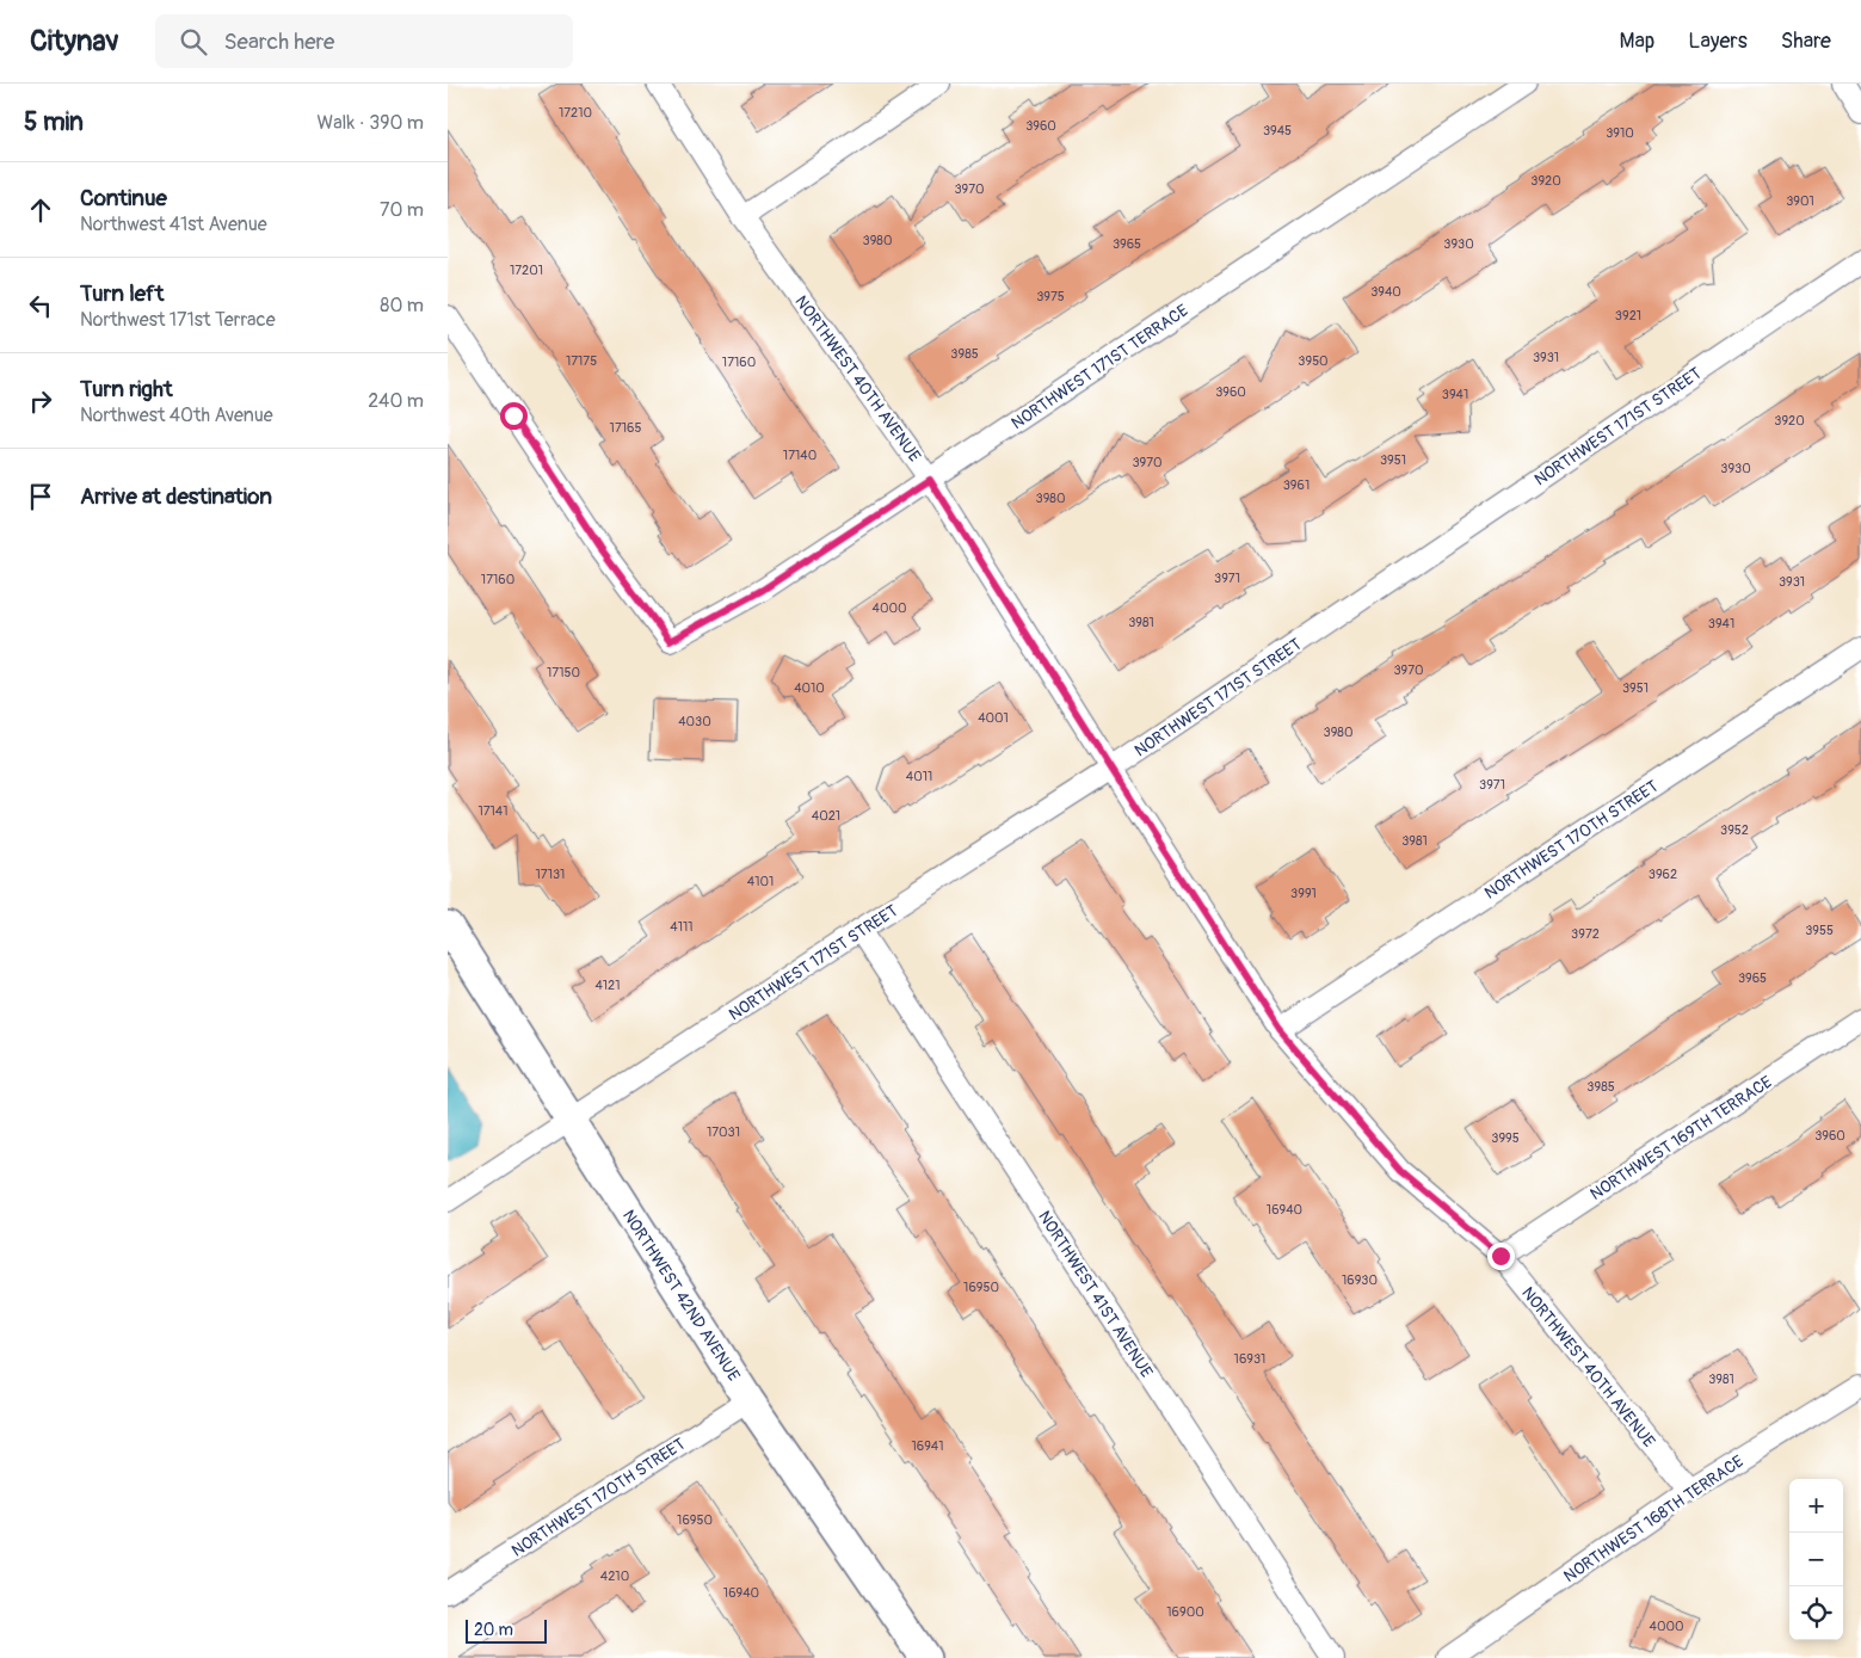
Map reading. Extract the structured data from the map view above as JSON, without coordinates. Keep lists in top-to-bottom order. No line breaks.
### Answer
{"streets":{"street":["NORTHWEST 171ST TERRACE","NORTHWEST 40TH AVENUE","NORTHWEST 171ST STREET","NORTHWEST 170TH STREET","NORTHWEST 169TH TERRACE","NORTHWEST 41ST AVENUE","NORTHWEST 42ND AVENUE","NORTHWEST 168TH TERRACE"]},"crossings":[["NORTHWEST 171ST TERRACE","NORTHWEST 40TH AVENUE"],["NORTHWEST 40TH AVENUE","NORTHWEST 171ST STREET"],["NORTHWEST 40TH AVENUE","NORTHWEST 170TH STREET"],["NORTHWEST 40TH AVENUE","NORTHWEST 169TH TERRACE"],["NORTHWEST 40TH AVENUE","NORTHWEST 168TH TERRACE"],["NORTHWEST 171ST STREET","NORTHWEST 41ST AVENUE"],["NORTHWEST 171ST STREET","NORTHWEST 42ND AVENUE"],["NORTHWEST 170TH STREET","NORTHWEST 42ND AVENUE"]],"house_numbers":["17210","3960","3945","3910","3920","3970","3901","3980","3965","3930","17201","3940","3975","3921","3985","3931","17175","3950","17160","3960","3941","3920","17165","17140","3951","3970","3930","3961","3980","3971","17160","3931","4000","3981","3941","3970","17150","4010","3951","4001","4030","3980","4011","3971","17141","4021","3952","3981","17131","3962","4101","3991","4111","3955","3972","3965","4121","3985","17031","3960","3995","16940","16930","16950","16931","3981","16941","16950","4210","16940","16900","4000"],"scale_bar":"20 m","page":{"header":"Citynav","search":"Search here","nav":["Map","Layers","Share"],"heading":["5 min","Walk · 390 m"],"list":[["Continue","Northwest 41st Avenue","70 m"],["Turn left","Northwest 171st Terrace","80 m"],["Turn right","Northwest 40th Avenue","240 m"],"Arrive at destination"],"map_buttons":["+","−"],"scale":"20 m"}}
